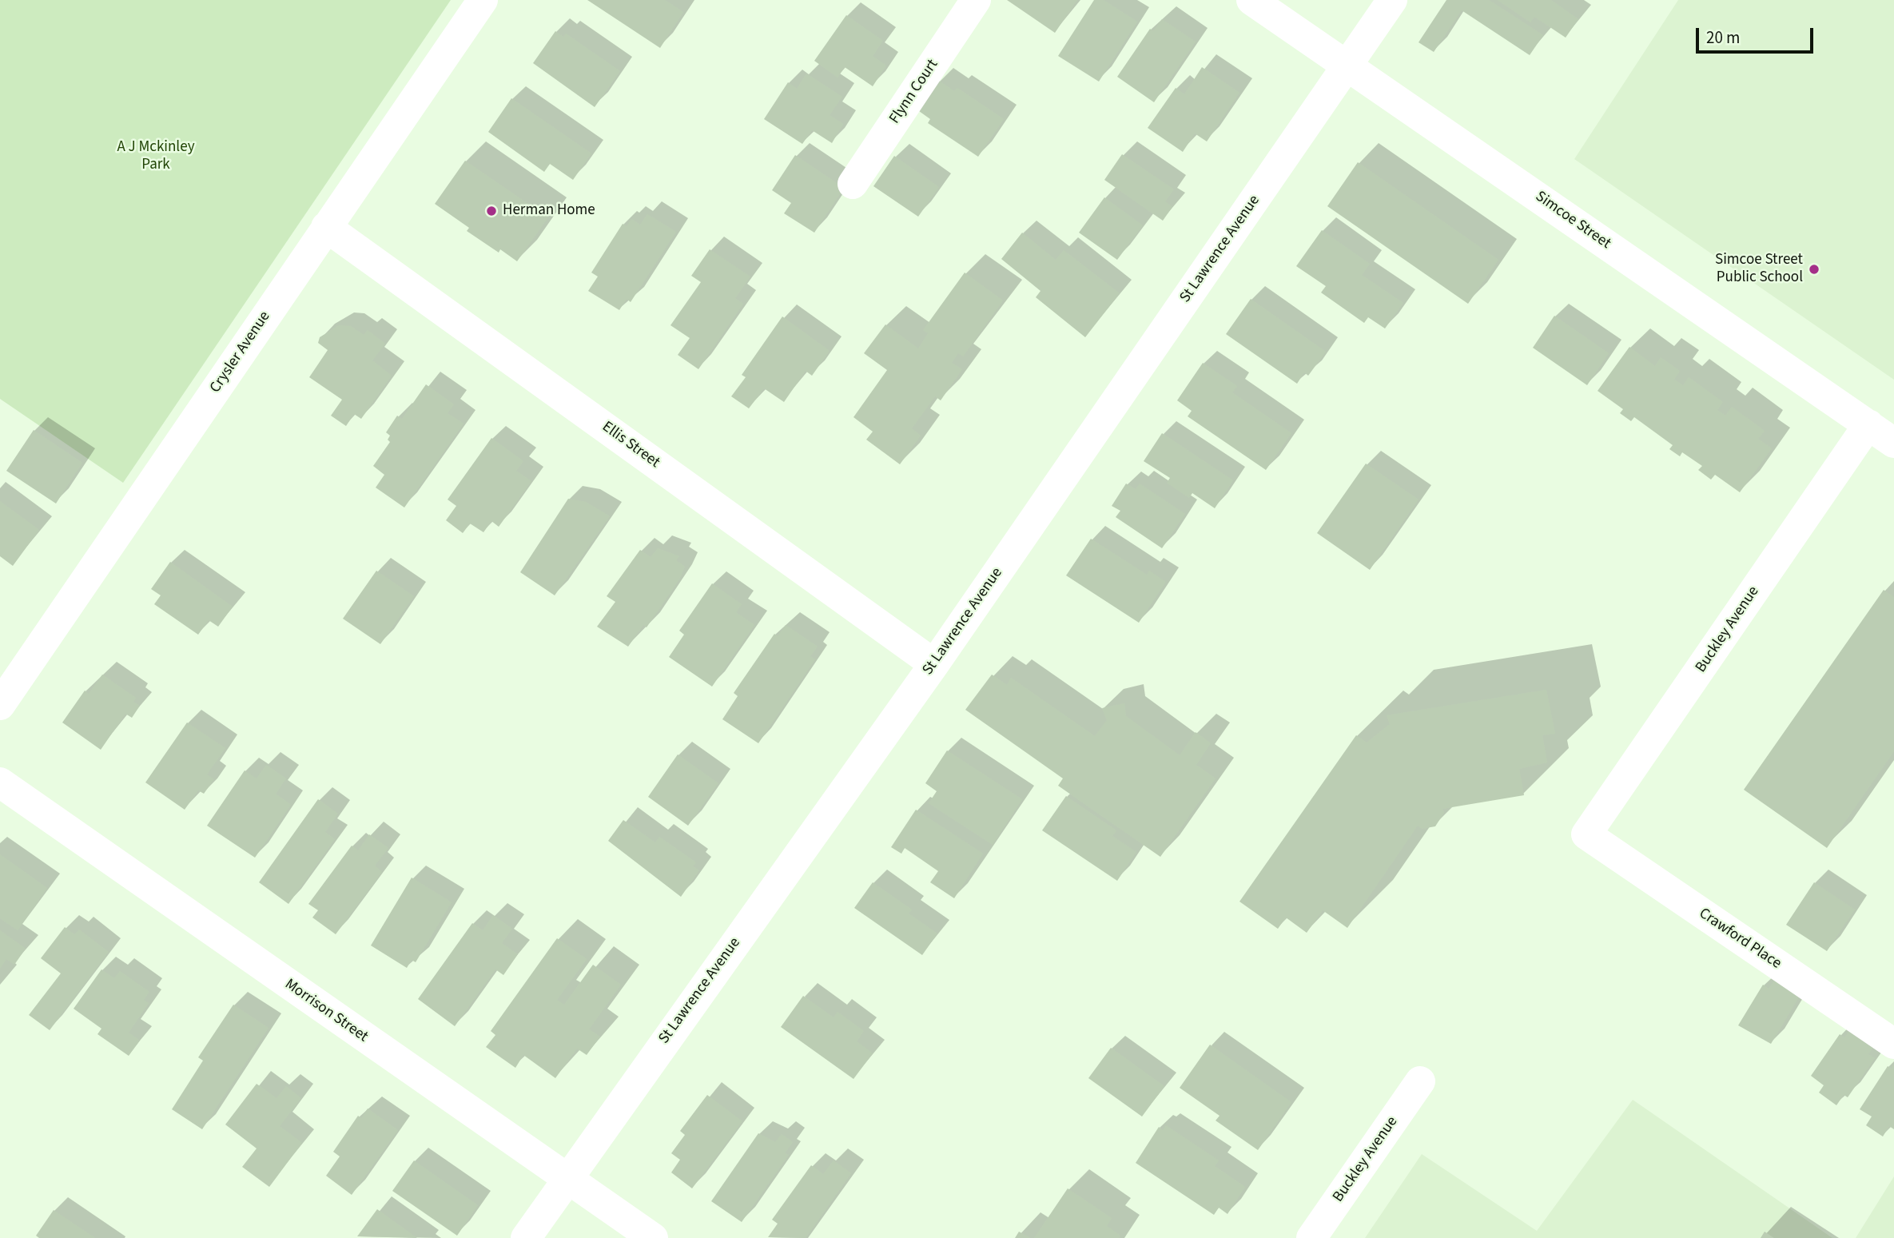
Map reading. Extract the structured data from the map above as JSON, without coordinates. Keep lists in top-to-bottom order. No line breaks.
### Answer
{"streets":{"street":["Flynn Court","Simcoe Street","St Lawrence Avenue","Crysler Avenue","Ellis Street","Buckley Avenue","Crawford Place","Morrison Street"]},"crossings":[["Simcoe Street","St Lawrence Avenue"],["Simcoe Street","Buckley Avenue"],["St Lawrence Avenue","Ellis Street"],["St Lawrence Avenue","Morrison Street"],["Crysler Avenue","Ellis Street"],["Buckley Avenue","Crawford Place"]],"parks":["A J Mckinley Park"],"places":["Herman Home","Simcoe Street Public School"],"scale_bar":"20 m"}
